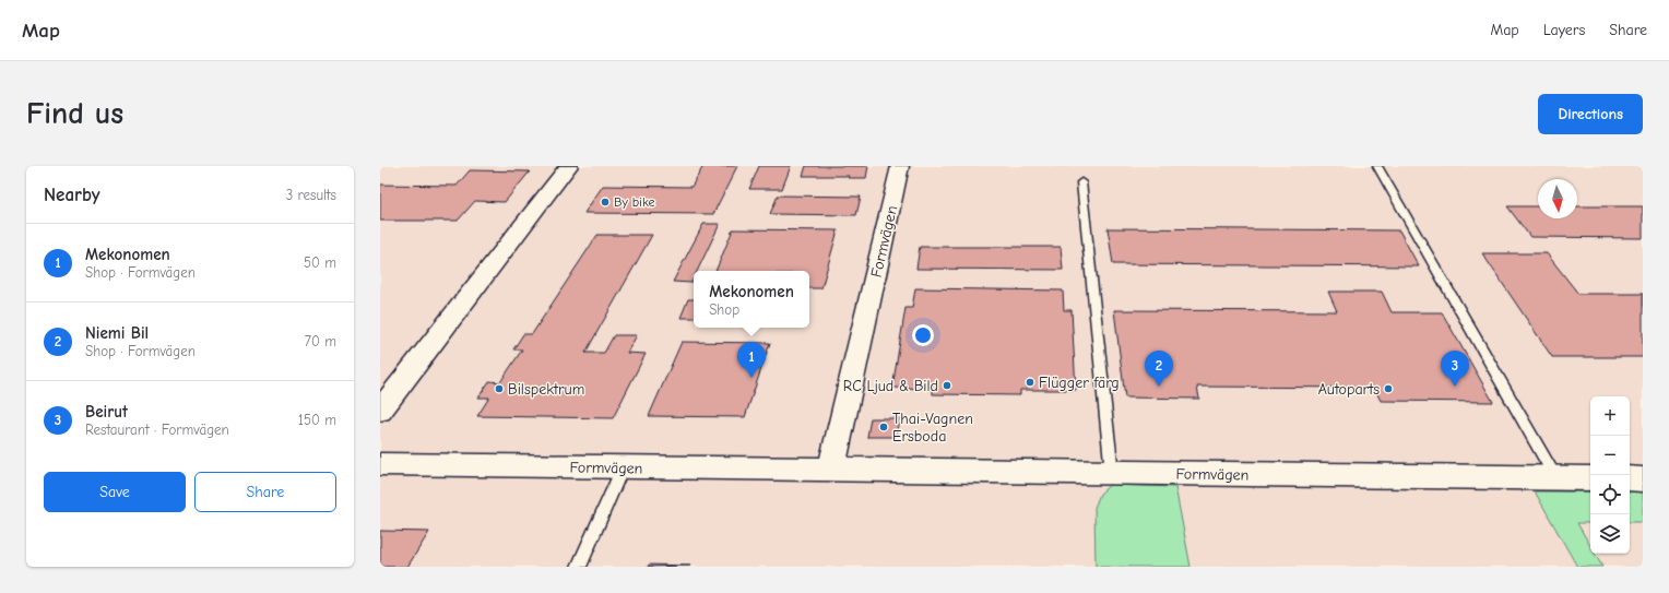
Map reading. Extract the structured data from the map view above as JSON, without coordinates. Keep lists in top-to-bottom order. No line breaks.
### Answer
{"streets":{"street":["Formvägen"]},"places":["By bike","Flügger färg","RC Ljud & Bild","Bilspektrum","Autoparts","Thai-Vagnen Ersboda"],"north":"bottom","page":{"header":"Map","nav":["Map","Layers","Share"],"buttons":["Directions",["Save","Share"]],"title":"Find us","heading":["Nearby","3 results"],"list":[{"mark":"1","name":"Mekonomen","note":"Shop · Formvägen","value":"50 m"},{"mark":"2","name":"Niemi Bil","note":"Shop · Formvägen","value":"70 m"},{"mark":"3","name":"Beirut","note":"Restaurant · Formvägen","value":"150 m"}],"popup":["Mekonomen","Shop"],"pins":["1","2","3"],"map_buttons":["+","−"]}}
